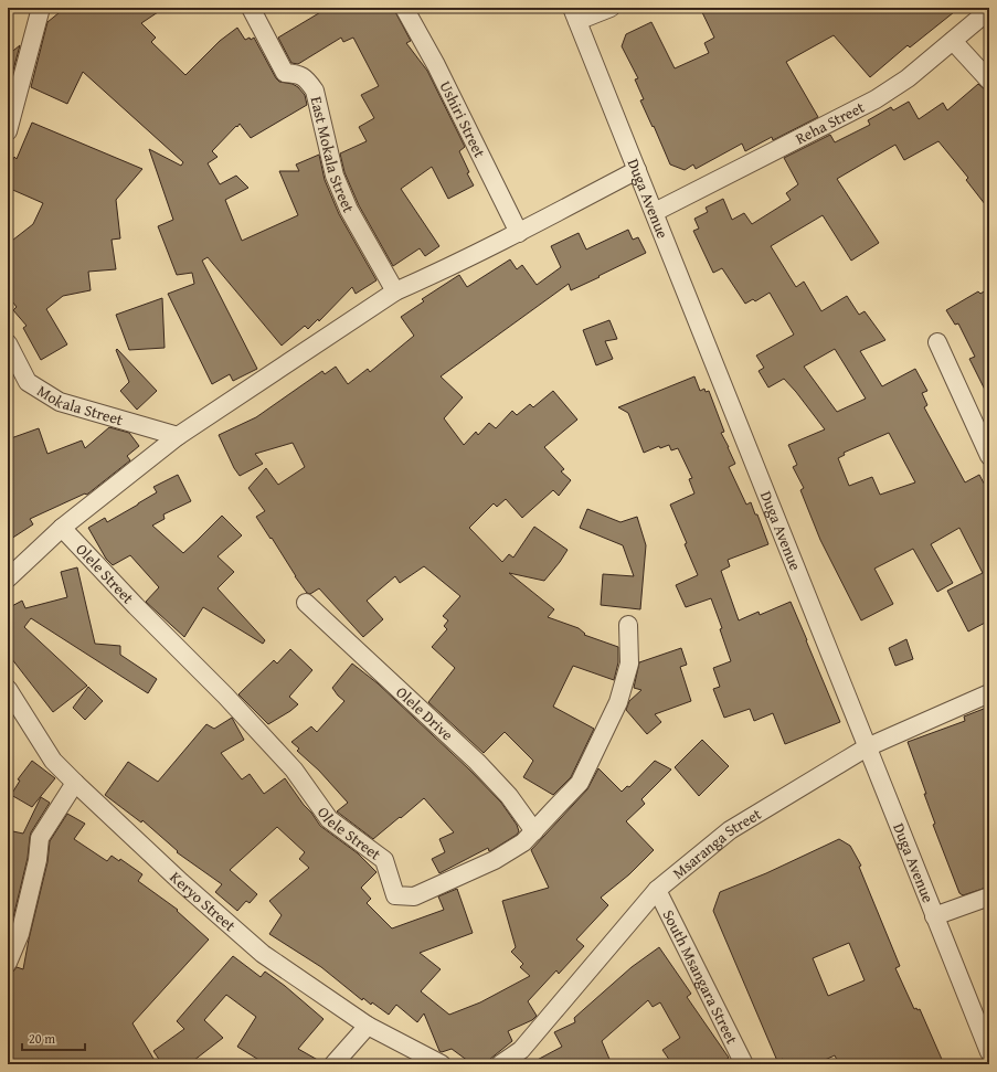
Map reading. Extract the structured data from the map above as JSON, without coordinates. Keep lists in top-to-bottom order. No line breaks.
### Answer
{"streets":{"street":["Ushiri Street","Reha Street","East Mokala Street","Duga Avenue","Mokala Street","Olele Street","Olele Drive","Msaranga Street","Keryo Street","South Msangara Street"]},"crossings":[["Reha Street","Duga Avenue"],["Duga Avenue","Msaranga Street"],["Olele Street","Olele Drive"],["Msaranga Street","South Msangara Street"]],"scale_bar":"20 m"}
